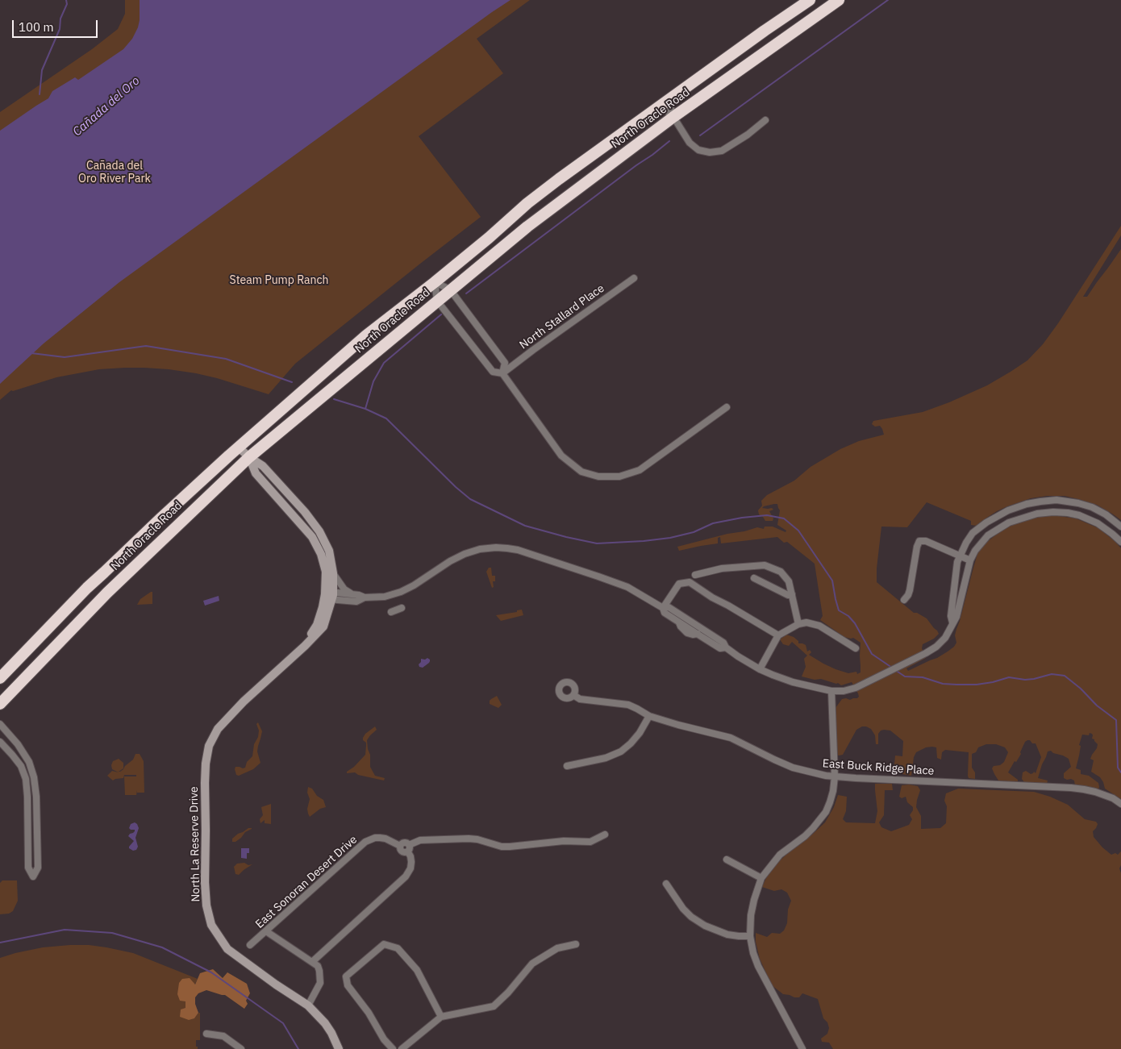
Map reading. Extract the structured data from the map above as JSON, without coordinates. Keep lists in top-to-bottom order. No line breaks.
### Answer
{"streets":{"highway":["North Oracle Road"],"street":["North Stallard Place","East Buck Ridge Place","North La Reserve Drive","East Sonoran Desert Drive"]},"crossings":[["North Oracle Road","North La Reserve Drive"]],"water":["Cañada del Oro"],"parks":["Cañada del Oro River Park","Steam Pump Ranch"],"scale_bar":"100 m"}
